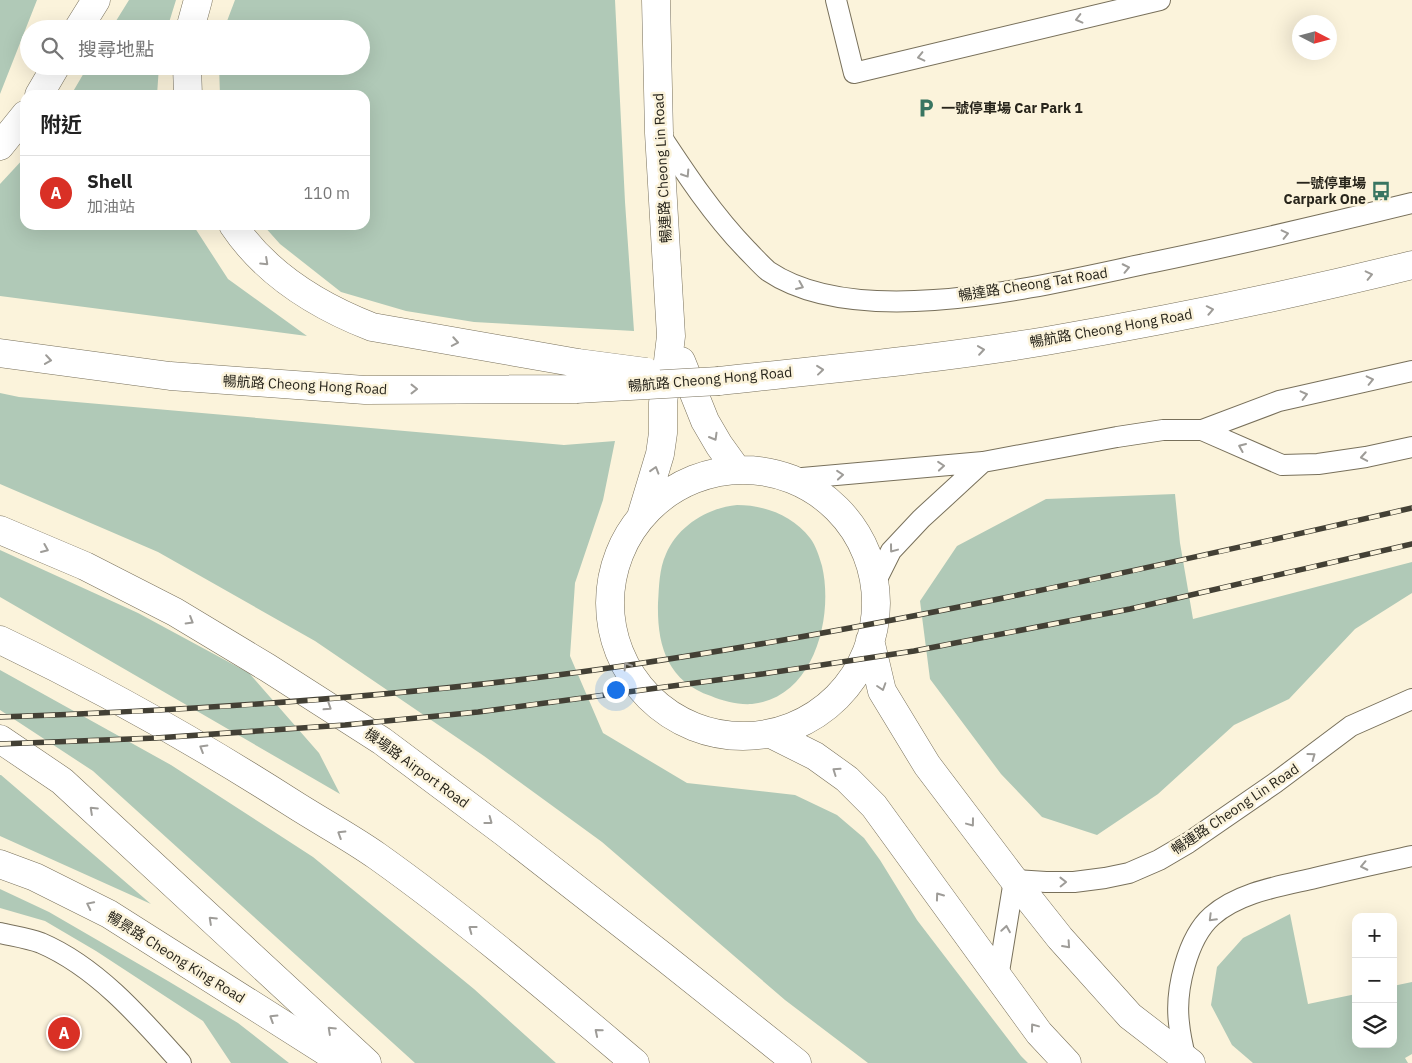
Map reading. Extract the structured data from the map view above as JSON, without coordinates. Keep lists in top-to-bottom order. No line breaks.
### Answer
{"streets":{"street":["暢連路 Cheong Lin Road","暢航路 Cheong Hong Road","機場路 Airport Road","暢景路 Cheong King Road"],"lane":["暢達路 Cheong Tat Road"]},"crossings":[["暢連路 Cheong Lin Road","暢達路 Cheong Tat Road"]],"one_way":["暢航路 Cheong Hong Road"],"places":{"parking":["一號停車場 Car Park 1"],"bus stop":["一號停車場 Carpark One"]},"north":"right","page":{"search":"搜尋地點","heading":"附近","list":[{"mark":"A","name":"Shell","note":"加油站","value":"110 m"}],"map_buttons":["+","−"],"pins":"A"}}
